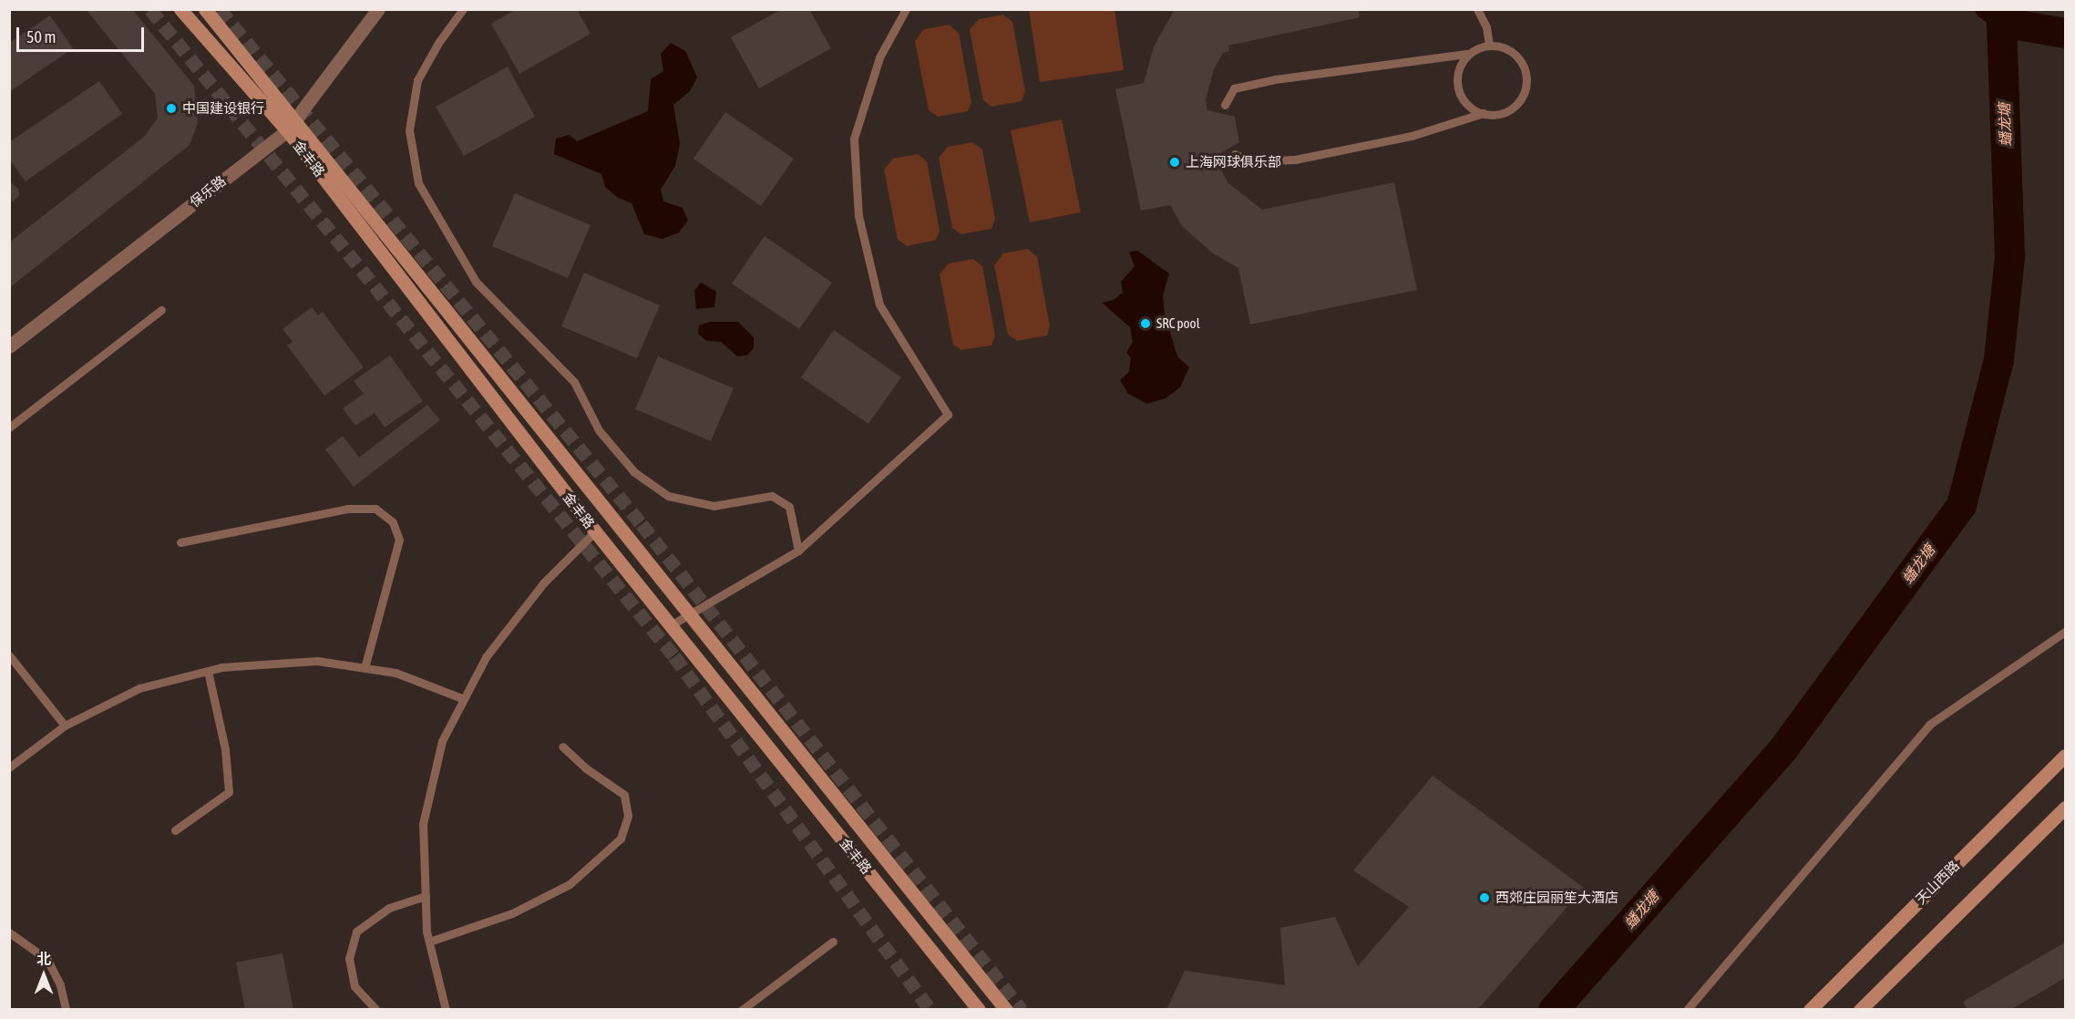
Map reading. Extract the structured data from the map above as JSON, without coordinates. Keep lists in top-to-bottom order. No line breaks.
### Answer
{"streets":{"main road":["金丰路","天山西路"],"street":["保乐路"]},"crossings":[["金丰路","保乐路"]],"water":["蟠龙塘"],"places":["中国建设银行","上海网球俱乐部","SRC pool","西郊庄园丽笙大酒店"],"scale_bar":"50 m","north":"top"}
